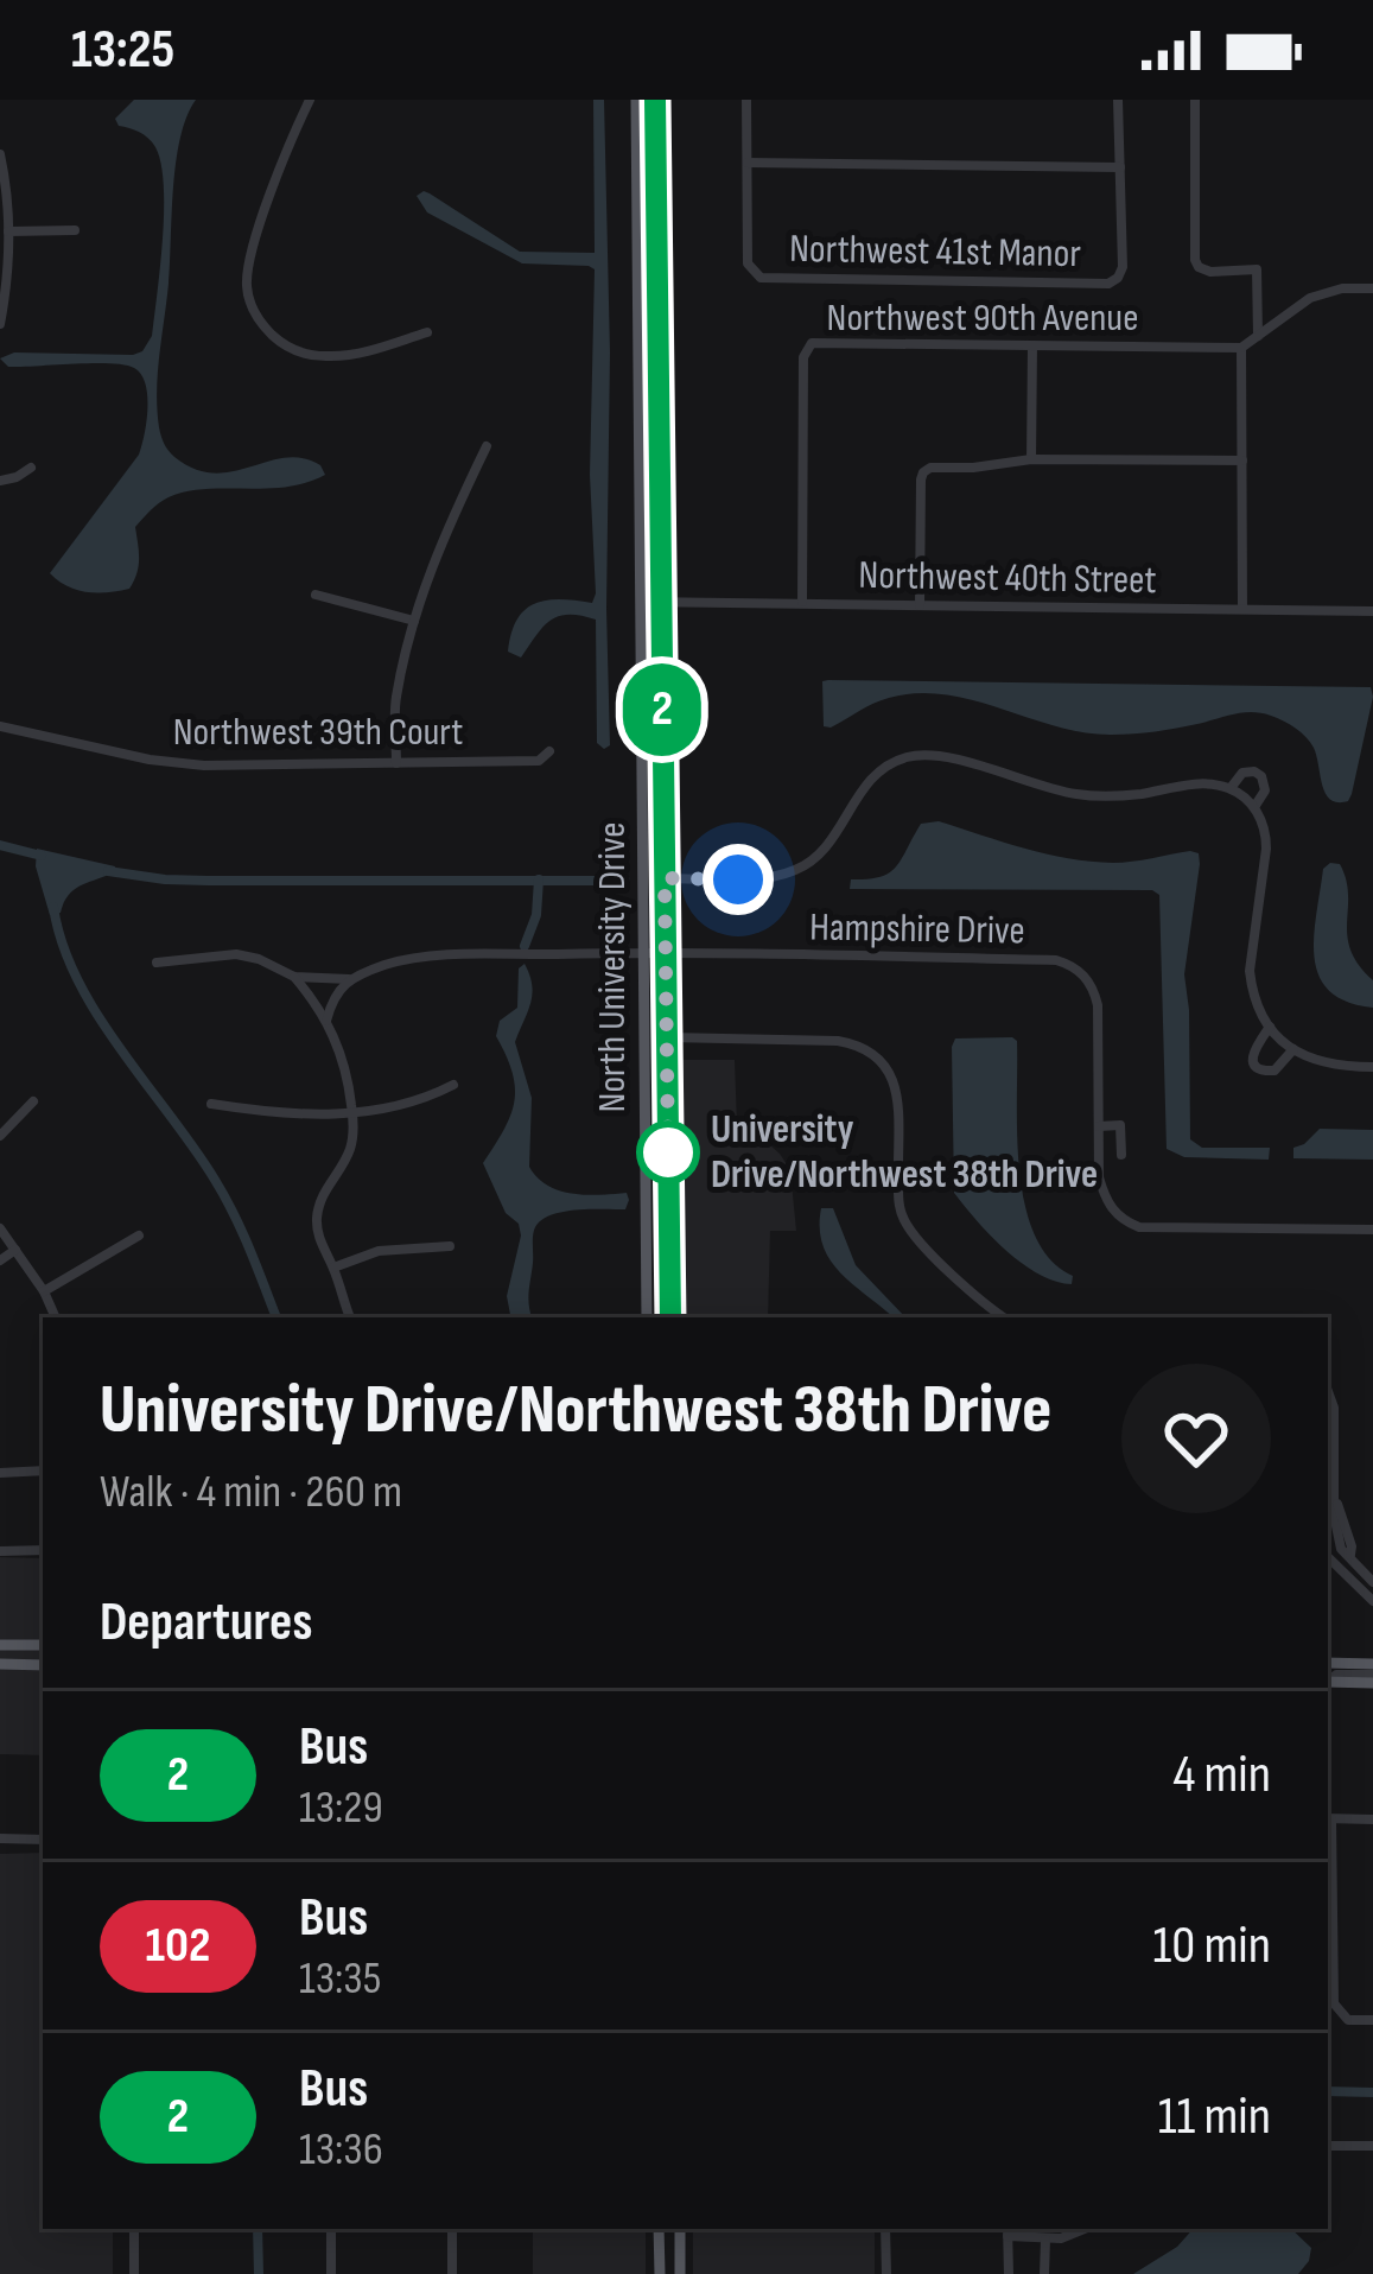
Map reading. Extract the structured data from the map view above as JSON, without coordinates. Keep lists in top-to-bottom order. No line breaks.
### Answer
{"streets":{"main road":["North University Drive"],"street":["Northwest 41st Manor","Northwest 90th Avenue","Northwest 40th Street","Northwest 39th Court","Hampshire Drive"]},"crossings":[["Northwest 90th Avenue","Northwest 40th Street"],["Northwest 40th Street","North University Drive"],["Hampshire Drive","North University Drive"]],"places":["University Drive/Northwest 38th Drive"],"lines":["bus line 2"],"page":{"status":"13:25","on_map":"2","heading":[["University Drive/Northwest 38th Drive","Walk · 4 min · 260 m"],"Departures"],"list":[{"mark":"2","name":"Bus","note":"13:29","value":"4 min"},{"mark":"102","name":"Bus","note":"13:35","value":"10 min"},{"mark":"2","name":"Bus","note":"13:36","value":"11 min"}]}}
